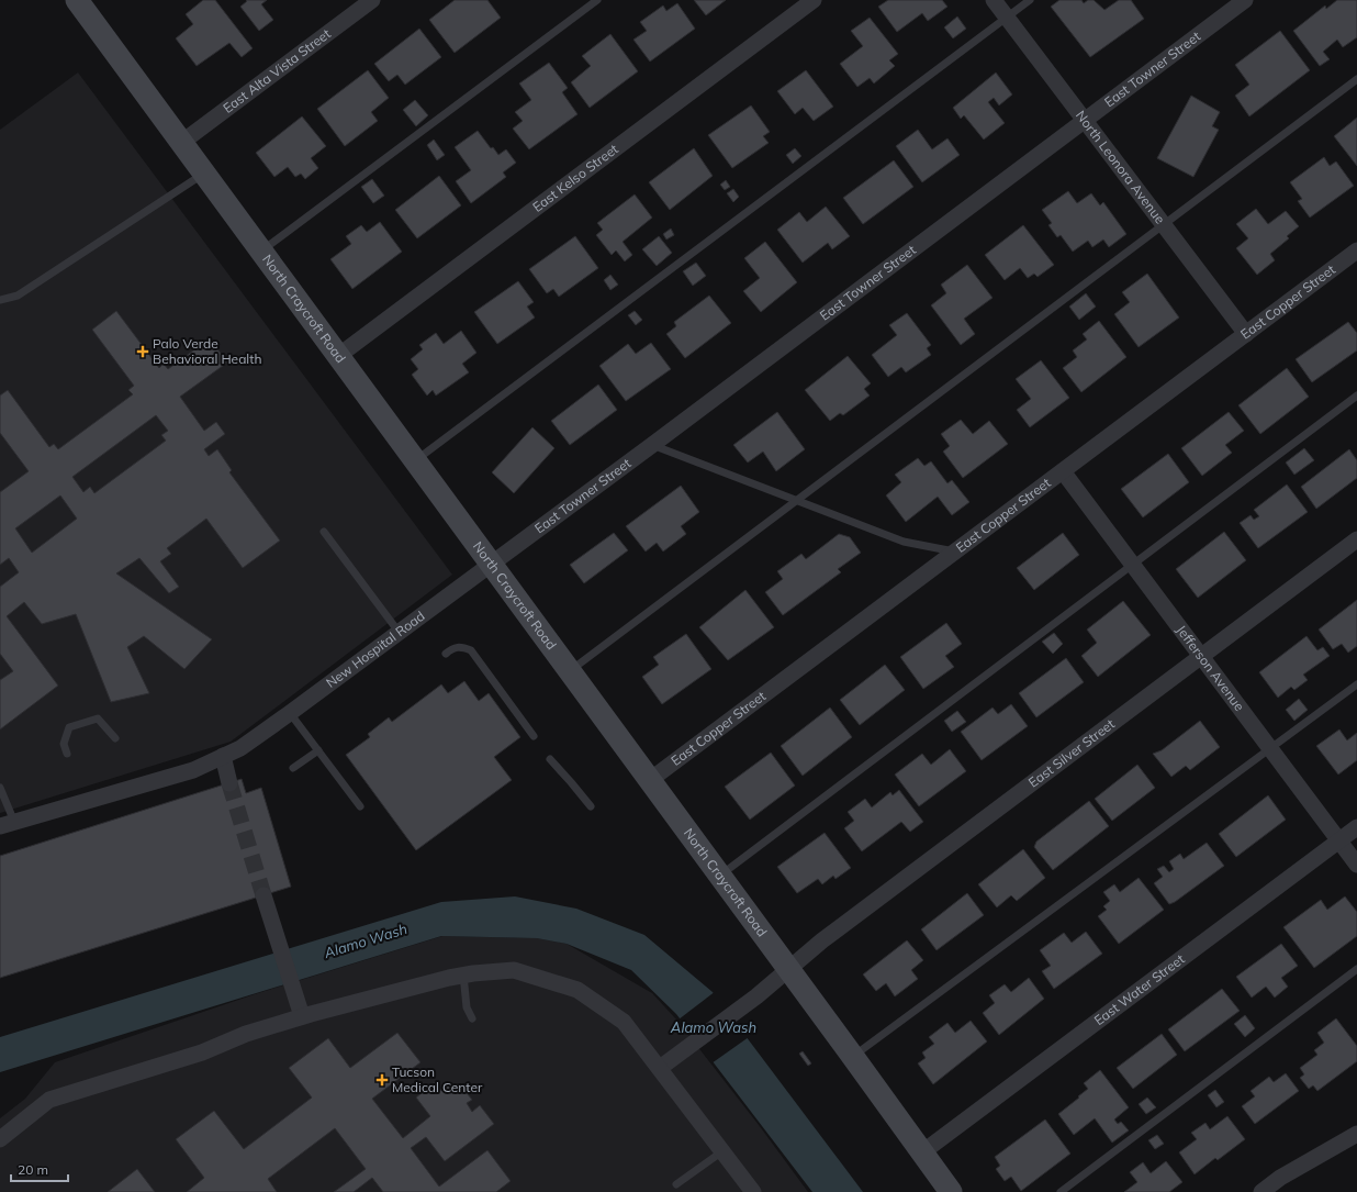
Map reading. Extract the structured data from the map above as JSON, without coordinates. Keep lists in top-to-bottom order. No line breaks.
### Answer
{"streets":{"main road":["North Craycroft Road"],"street":["East Towner Street","East Alta Vista Street","North Leonora Avenue","East Kelso Street","East Copper Street","New Hospital Road","Jefferson Avenue","East Silver Street","East Water Street"]},"crossings":[["East Towner Street","North Leonora Avenue"],["East Towner Street","North Craycroft Road"],["East Towner Street","New Hospital Road"],["East Alta Vista Street","North Craycroft Road"],["North Leonora Avenue","East Copper Street"],["East Kelso Street","North Craycroft Road"],["East Copper Street","North Craycroft Road"],["East Copper Street","Jefferson Avenue"],["North Craycroft Road","New Hospital Road"],["North Craycroft Road","East Silver Street"],["North Craycroft Road","East Water Street"],["Jefferson Avenue","East Silver Street"],["Jefferson Avenue","East Water Street"]],"water":["Alamo Wash"],"places":{"health":["Palo Verde Behavioral Health","Tucson Medical Center"]},"scale_bar":"20 m"}
